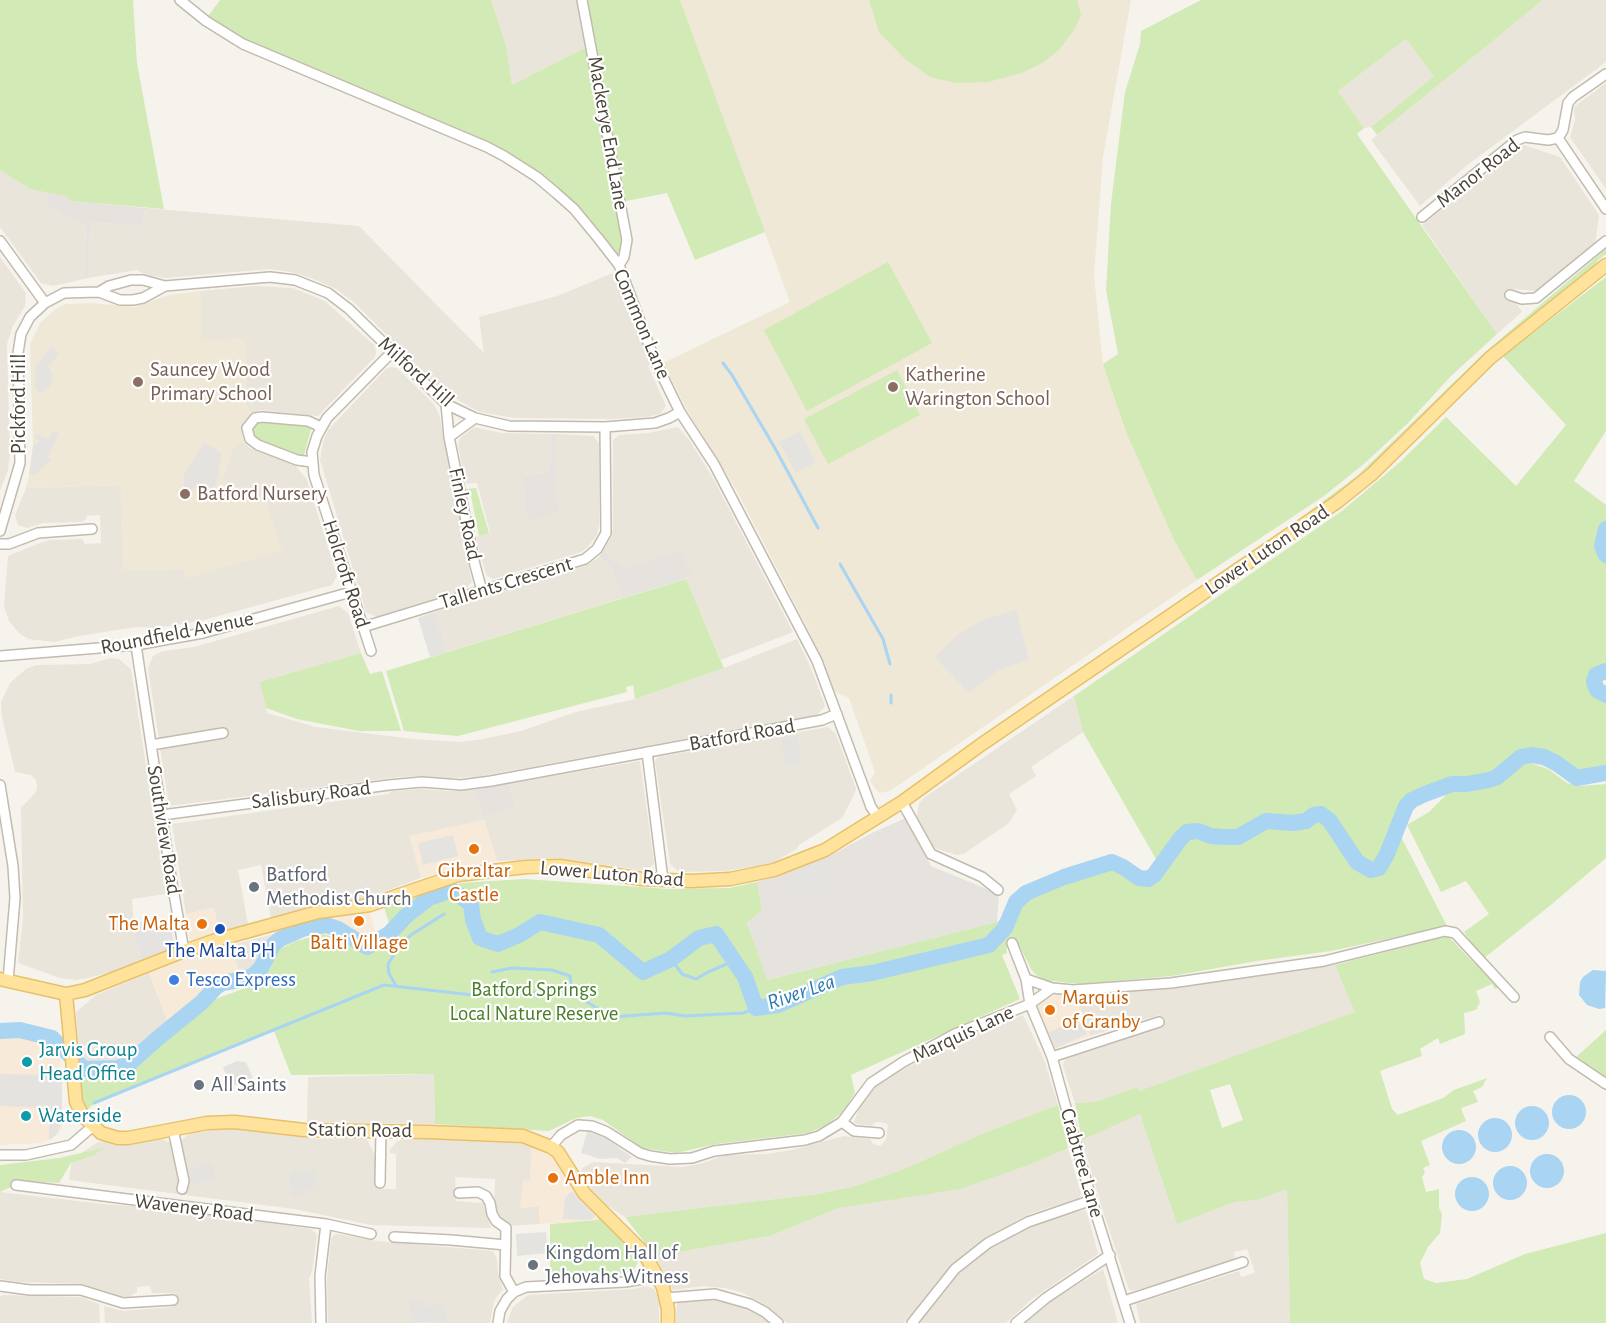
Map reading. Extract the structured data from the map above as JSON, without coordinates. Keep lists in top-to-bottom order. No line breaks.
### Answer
{"streets":{"main road":["Lower Luton Road","Station Road"],"street":["Mackerye End Lane","Manor Road","Common Lane","Milford Hill","Pickford Hill","Finley Road","Holcroft Road","Tallents Crescent","Roundfield Avenue","Batford Road","Salisbury Road","Southview Road","Marquis Lane","Crabtree Lane","Waveney Road"]},"crossings":[["Mackerye End Lane","Common Lane"],["Common Lane","Milford Hill"],["Common Lane","Lower Luton Road"],["Common Lane","Batford Road"],["Milford Hill","Pickford Hill"],["Milford Hill","Finley Road"],["Milford Hill","Holcroft Road"],["Milford Hill","Tallents Crescent"],["Finley Road","Tallents Crescent"],["Lower Luton Road","Southview Road"],["Holcroft Road","Tallents Crescent"],["Holcroft Road","Roundfield Avenue"],["Roundfield Avenue","Southview Road"],["Batford Road","Salisbury Road"],["Salisbury Road","Southview Road"],["Marquis Lane","Station Road"],["Marquis Lane","Crabtree Lane"]],"water":["River Lea"],"parks":["Batford Springs Local Nature Reserve"],"places":["Sauncey Wood Primary School","Katherine Warington School","Batford Nursery","Gibraltar Castle","Batford Methodist Church","Balti Village","The Malta","The Malta PH","Tesco Express","Marquis of Granby","Jarvis Group Head Office","All Saints","Waterside","Amble Inn","Kingdom Hall of Jehovahs Witness"]}
